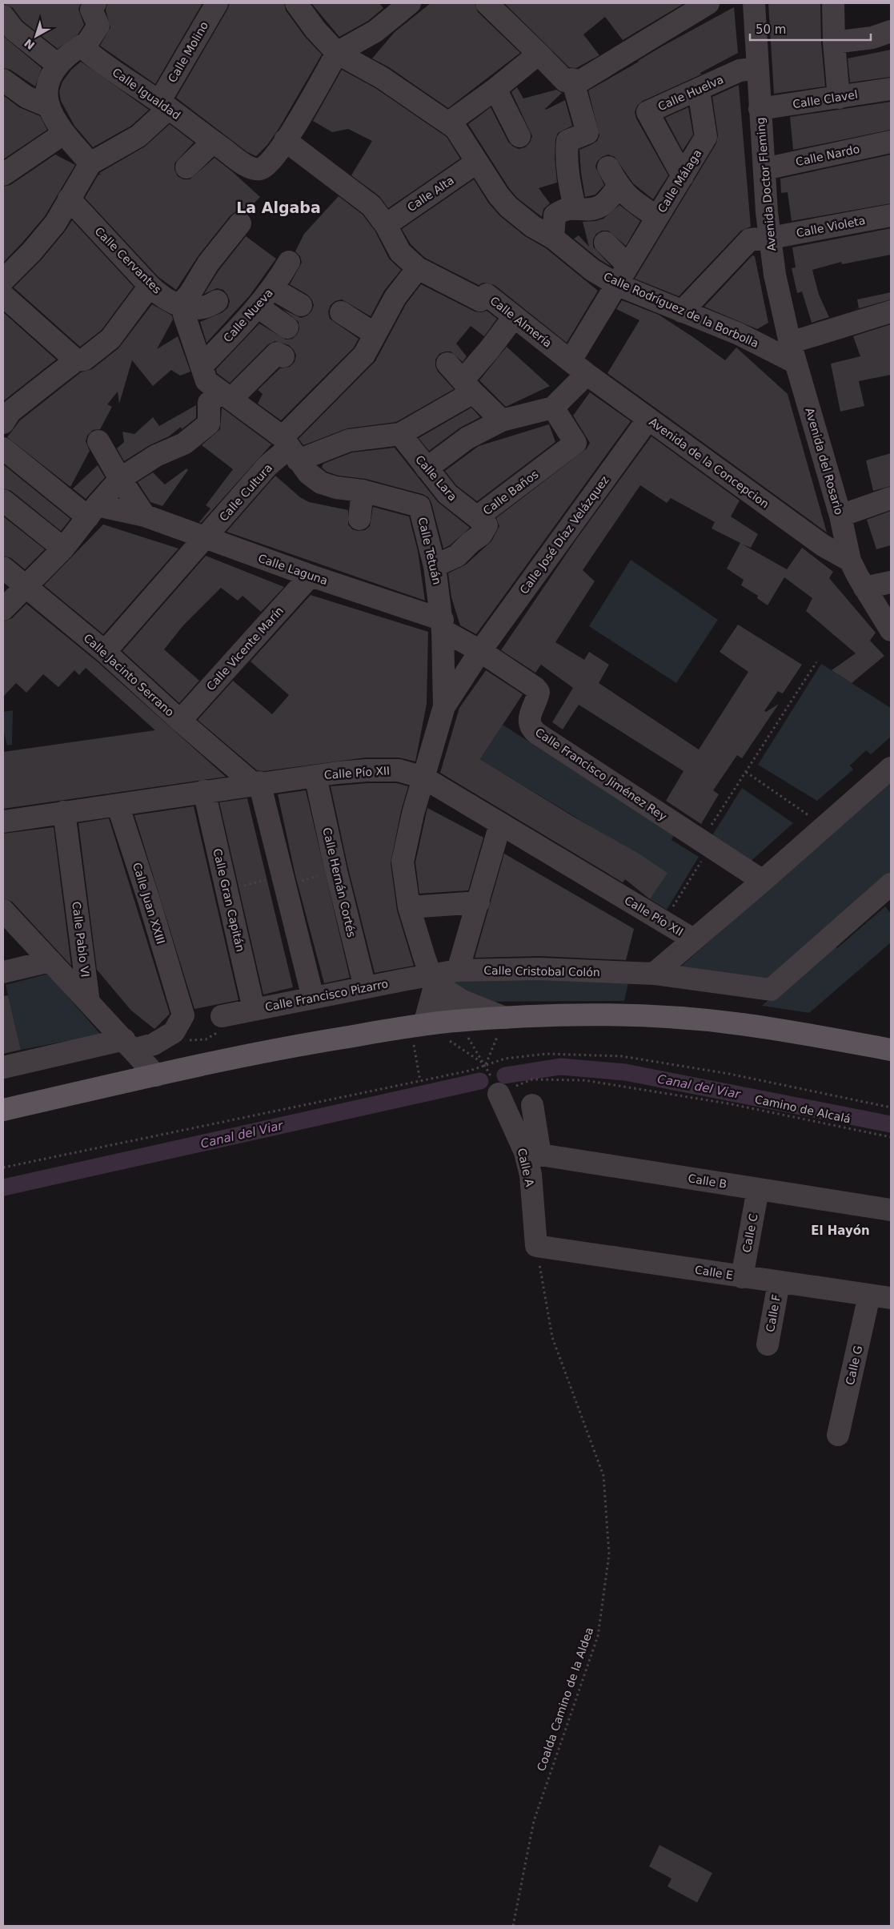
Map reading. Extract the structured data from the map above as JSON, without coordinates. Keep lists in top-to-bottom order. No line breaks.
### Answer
{"streets":{"street":["Calle Molino","Calle Huelva","Calle Igualdad","Calle Clavel","Calle Nardo","Calle Málaga","Avenida Doctor Fleming","Calle Alta","Calle Violeta","Calle Cervantes","Calle Rodríguez de la Borbolla","Calle Nueva","Calle Almería","Avenida del Rosario","Avenida de la Concepcion","Calle Lara","Calle Cultura","Calle Baños","Calle José Díaz Velázquez","Calle Tetuán","Calle Laguna","Calle Vicente Marín","Calle Jacinto Serrano","Calle Pío XII","Calle Francisco Jiménez Rey","Calle Hernán Cortés","Calle Gran Capitán","Calle Juan XXIII","Calle Pablo VI","Calle Cristobal Colón","Calle Francisco Pizarro","Calle A","Calle B","Calle C","Calle E","Calle F","Calle G"],"path":["Camino de Alcalá","Coalda Camino de la Aldea"]},"crossings":[["Calle Molino","Calle Igualdad"],["Calle Huelva","Calle Málaga"],["Calle Huelva","Avenida Doctor Fleming"],["Calle Igualdad","Calle Almería"],["Calle Clavel","Avenida Doctor Fleming"],["Calle Nardo","Avenida Doctor Fleming"],["Calle Málaga","Calle Rodríguez de la Borbolla"],["Calle Málaga","Calle Almería"],["Calle Málaga","Avenida de la Concepcion"],["Calle Málaga","Calle Baños"],["Avenida Doctor Fleming","Calle Violeta"],["Avenida Doctor Fleming","Calle Rodríguez de la Borbolla"],["Avenida Doctor Fleming","Avenida del Rosario"],["Calle Alta","Calle Rodríguez de la Borbolla"],["Calle Alta","Calle Almería"],["Calle Violeta","Calle Rodríguez de la Borbolla"],["Calle Rodríguez de la Borbolla","Avenida del Rosario"],["Calle Almería","Avenida de la Concepcion"],["Calle Almería","Calle Cultura"],["Avenida del Rosario","Avenida de la Concepcion"],["Avenida de la Concepcion","Calle José Díaz Velázquez"],["Calle Lara","Calle Baños"],["Calle Cultura","Calle Tetuán"],["Calle Cultura","Calle Laguna"],["Calle Cultura","Calle Jacinto Serrano"],["Calle Baños","Calle Tetuán"],["Calle José Díaz Velázquez","Calle Tetuán"],["Calle José Díaz Velázquez","Calle Laguna"],["Calle José Díaz Velázquez","Calle Pío XII"],["Calle José Díaz Velázquez","Calle Francisco Jiménez Rey"],["Calle José Díaz Velázquez","Calle Cristobal Colón"],["Calle José Díaz Velázquez","Calle Francisco Pizarro"],["Calle Tetuán","Calle Laguna"],["Calle Laguna","Calle Vicente Marín"],["Calle Vicente Marín","Calle Jacinto Serrano"],["Calle Jacinto Serrano","Calle Pío XII"],["Calle Pío XII","Calle Hernán Cortés"],["Calle Pío XII","Calle Gran Capitán"],["Calle Pío XII","Calle Juan XXIII"],["Calle Pío XII","Calle Pablo VI"],["Calle Hernán Cortés","Calle Francisco Pizarro"],["Calle Gran Capitán","Calle Francisco Pizarro"],["Calle Cristobal Colón","Calle Francisco Pizarro"],["Camino de Alcalá","Calle A"],["Calle A","Calle B"],["Calle A","Calle E"],["Calle A","Coalda Camino de la Aldea"],["Calle B","Calle C"],["Calle C","Calle E"],["Calle E","Calle F"],["Calle E","Calle G"],["Calle E","Coalda Camino de la Aldea"]],"districts":["La Algaba","El Hayón"],"water":["Canal del Viar"],"scale_bar":"50 m","north":"bottom left"}
